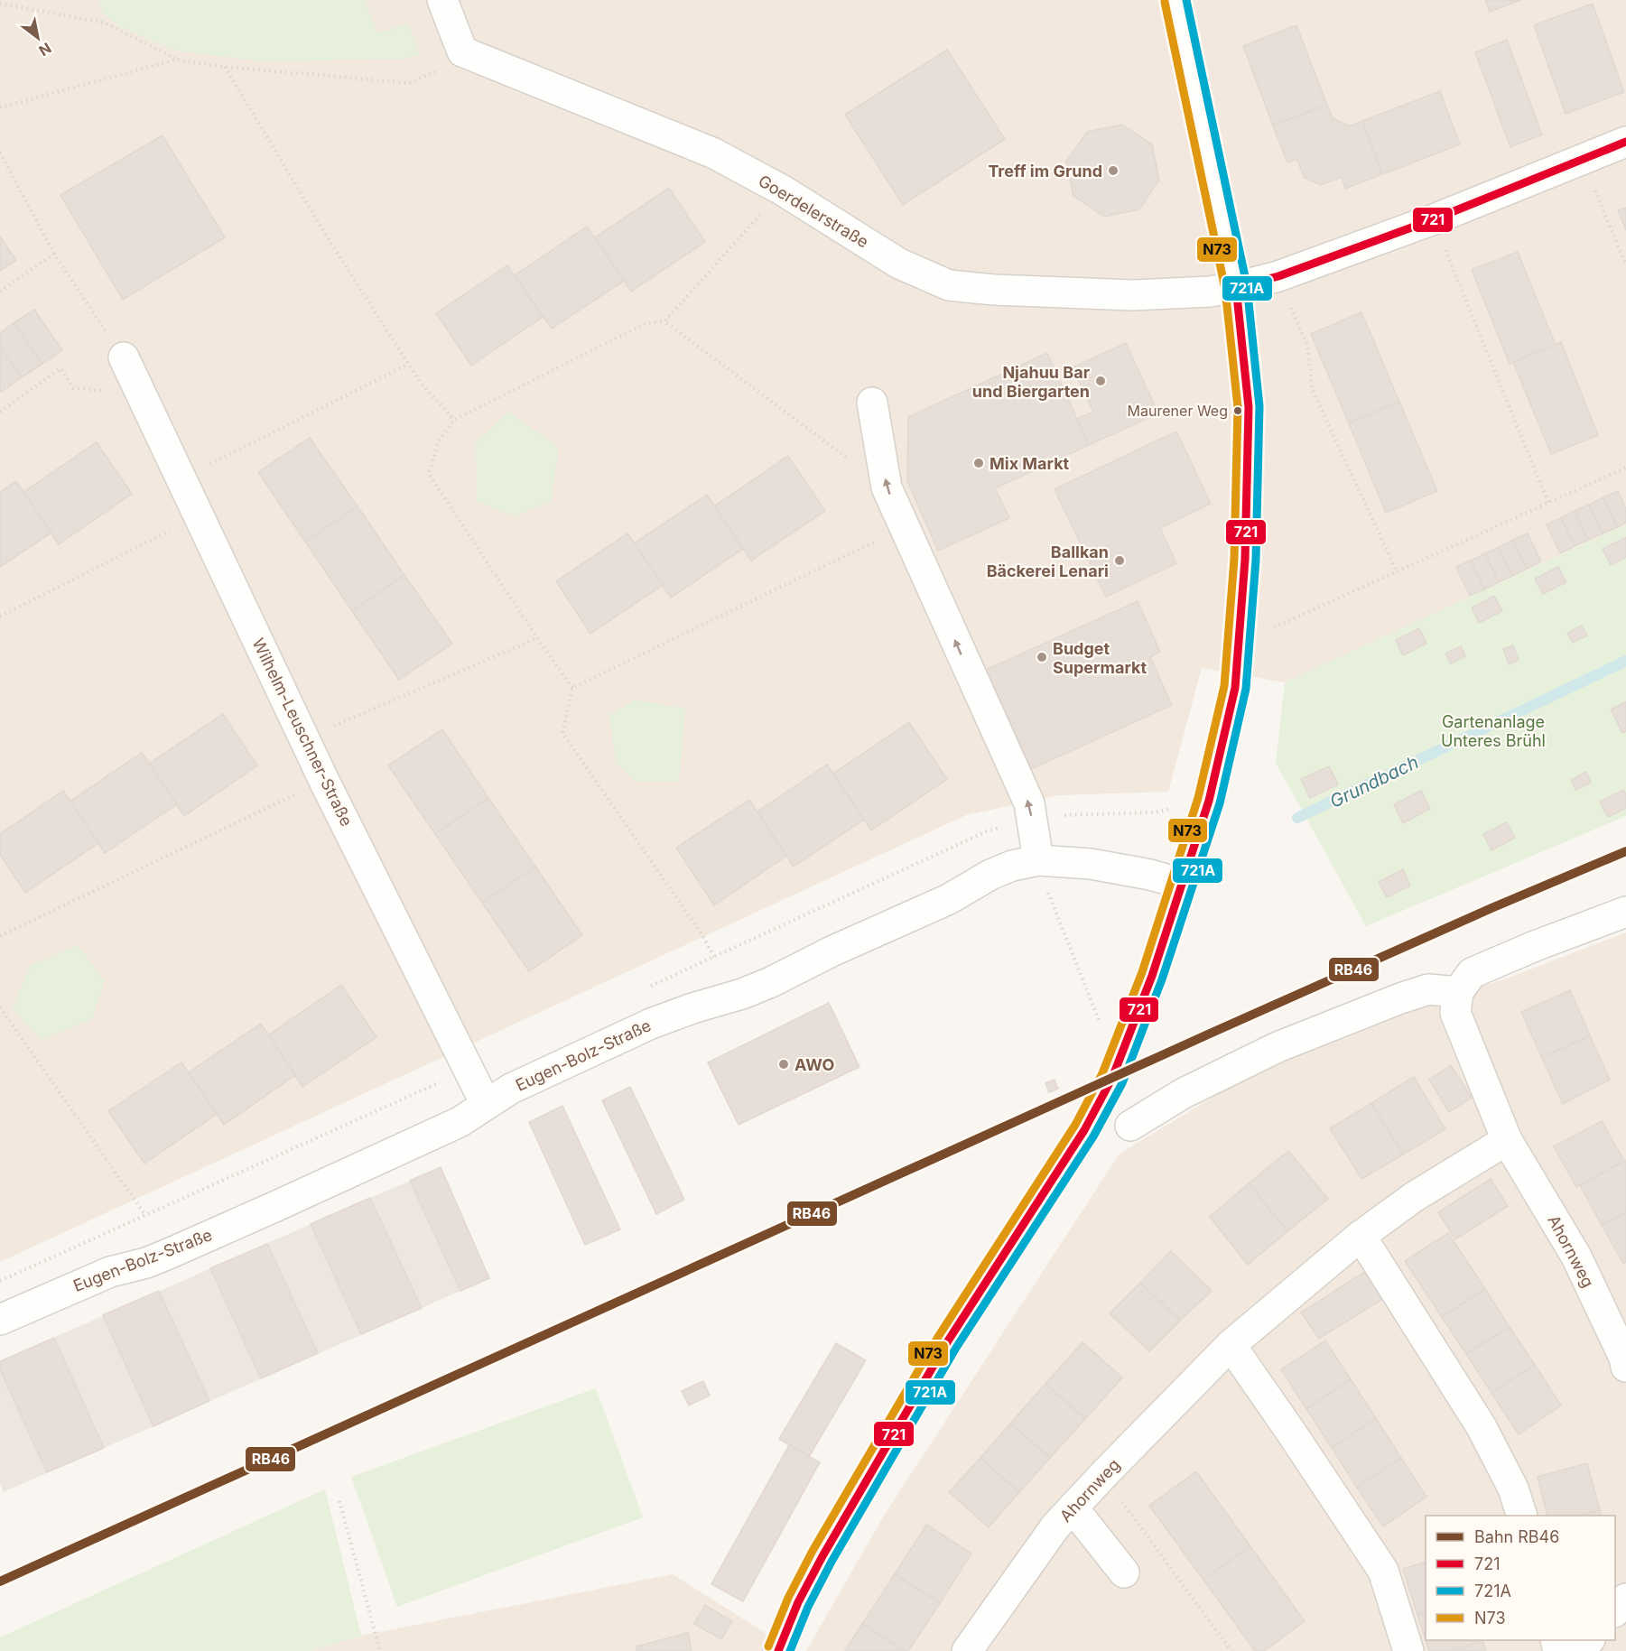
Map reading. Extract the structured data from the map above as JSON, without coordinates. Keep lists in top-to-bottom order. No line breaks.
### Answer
{"streets":{"street":["Goerdelerstraße","Wilhelm-Leuschner-Straße","Eugen-Bolz-Straße","Ahornweg"]},"crossings":[["Wilhelm-Leuschner-Straße","Eugen-Bolz-Straße"]],"water":["Grundbach"],"parks":["Gartenanlage Unteres Brühl"],"places":["Treff im Grund","Njahuu Bar und Biergarten","Maurener Weg","Mix Markt","Ballkan Bäckerei Lenari","Budget Supermarkt","AWO"],"lines":["transit line 721A","transit line N73","transit line 721","rail line RB46"],"legend":["Bahn RB46","721","721A","N73"],"north":"bottom right"}
